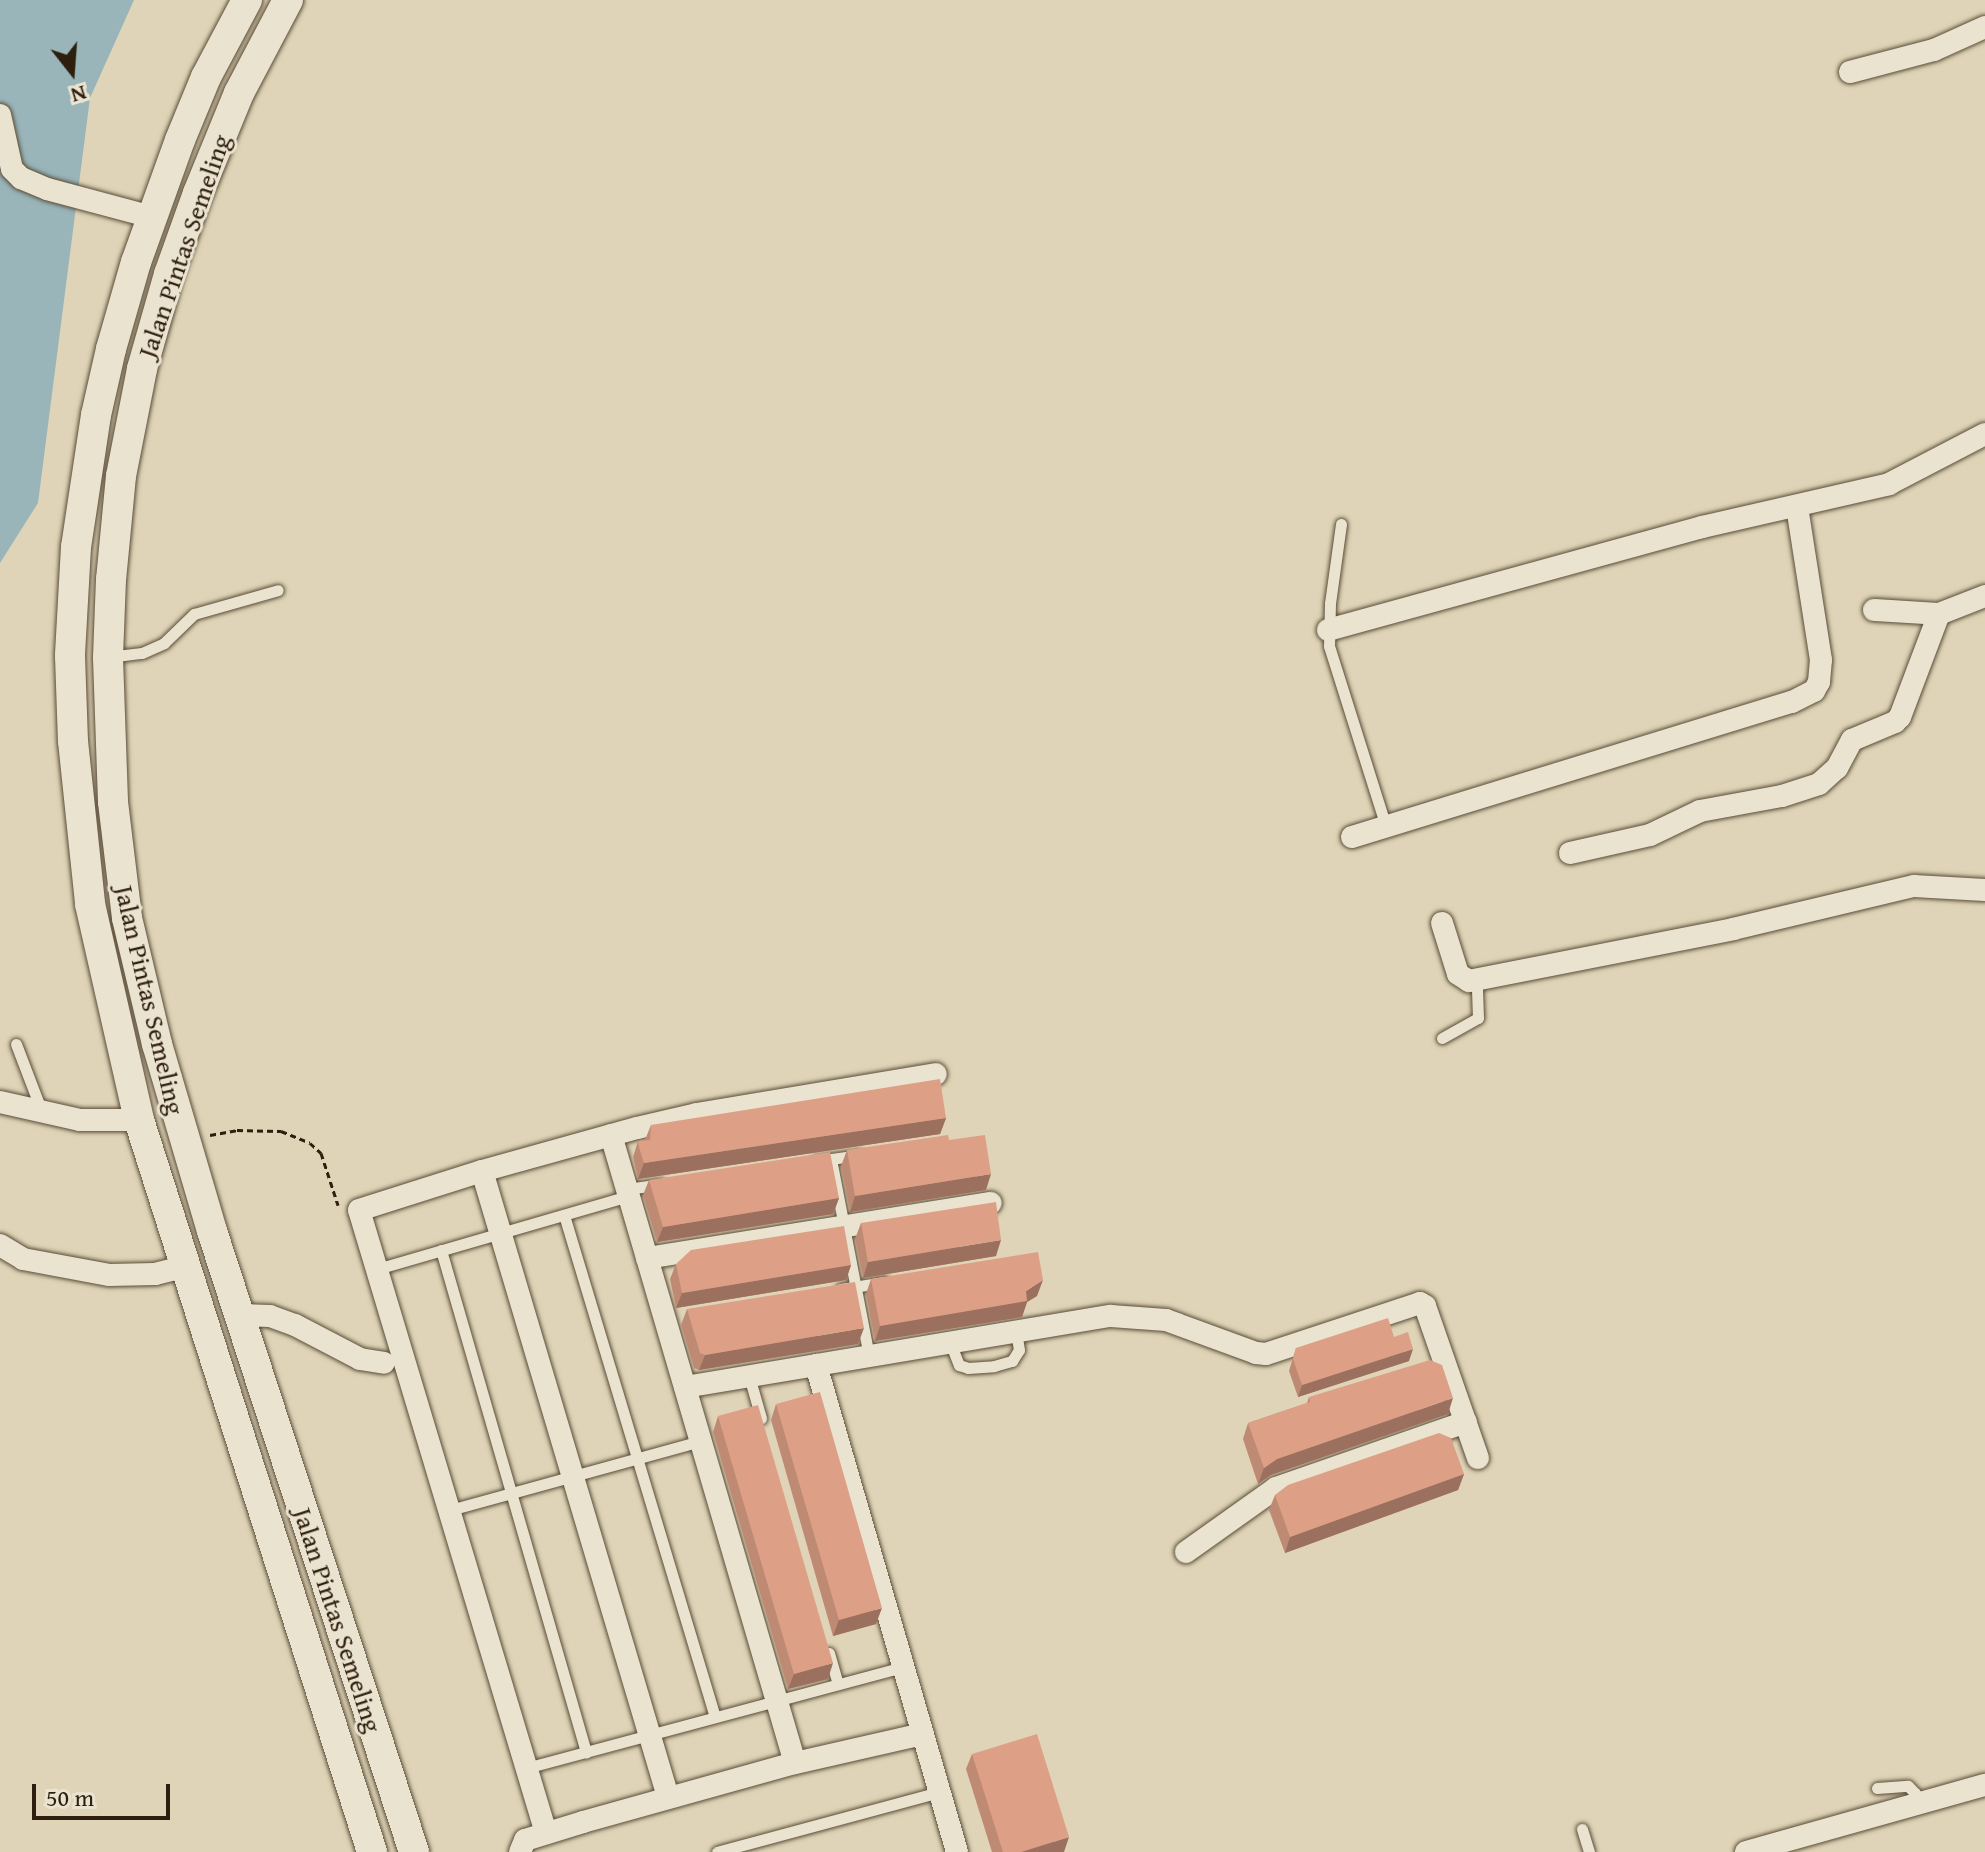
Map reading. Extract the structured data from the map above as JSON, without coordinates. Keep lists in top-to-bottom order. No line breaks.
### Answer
{"streets":{"main road":["Jalan Pintas Semeling"]},"scale_bar":"50 m","north":"bottom"}
